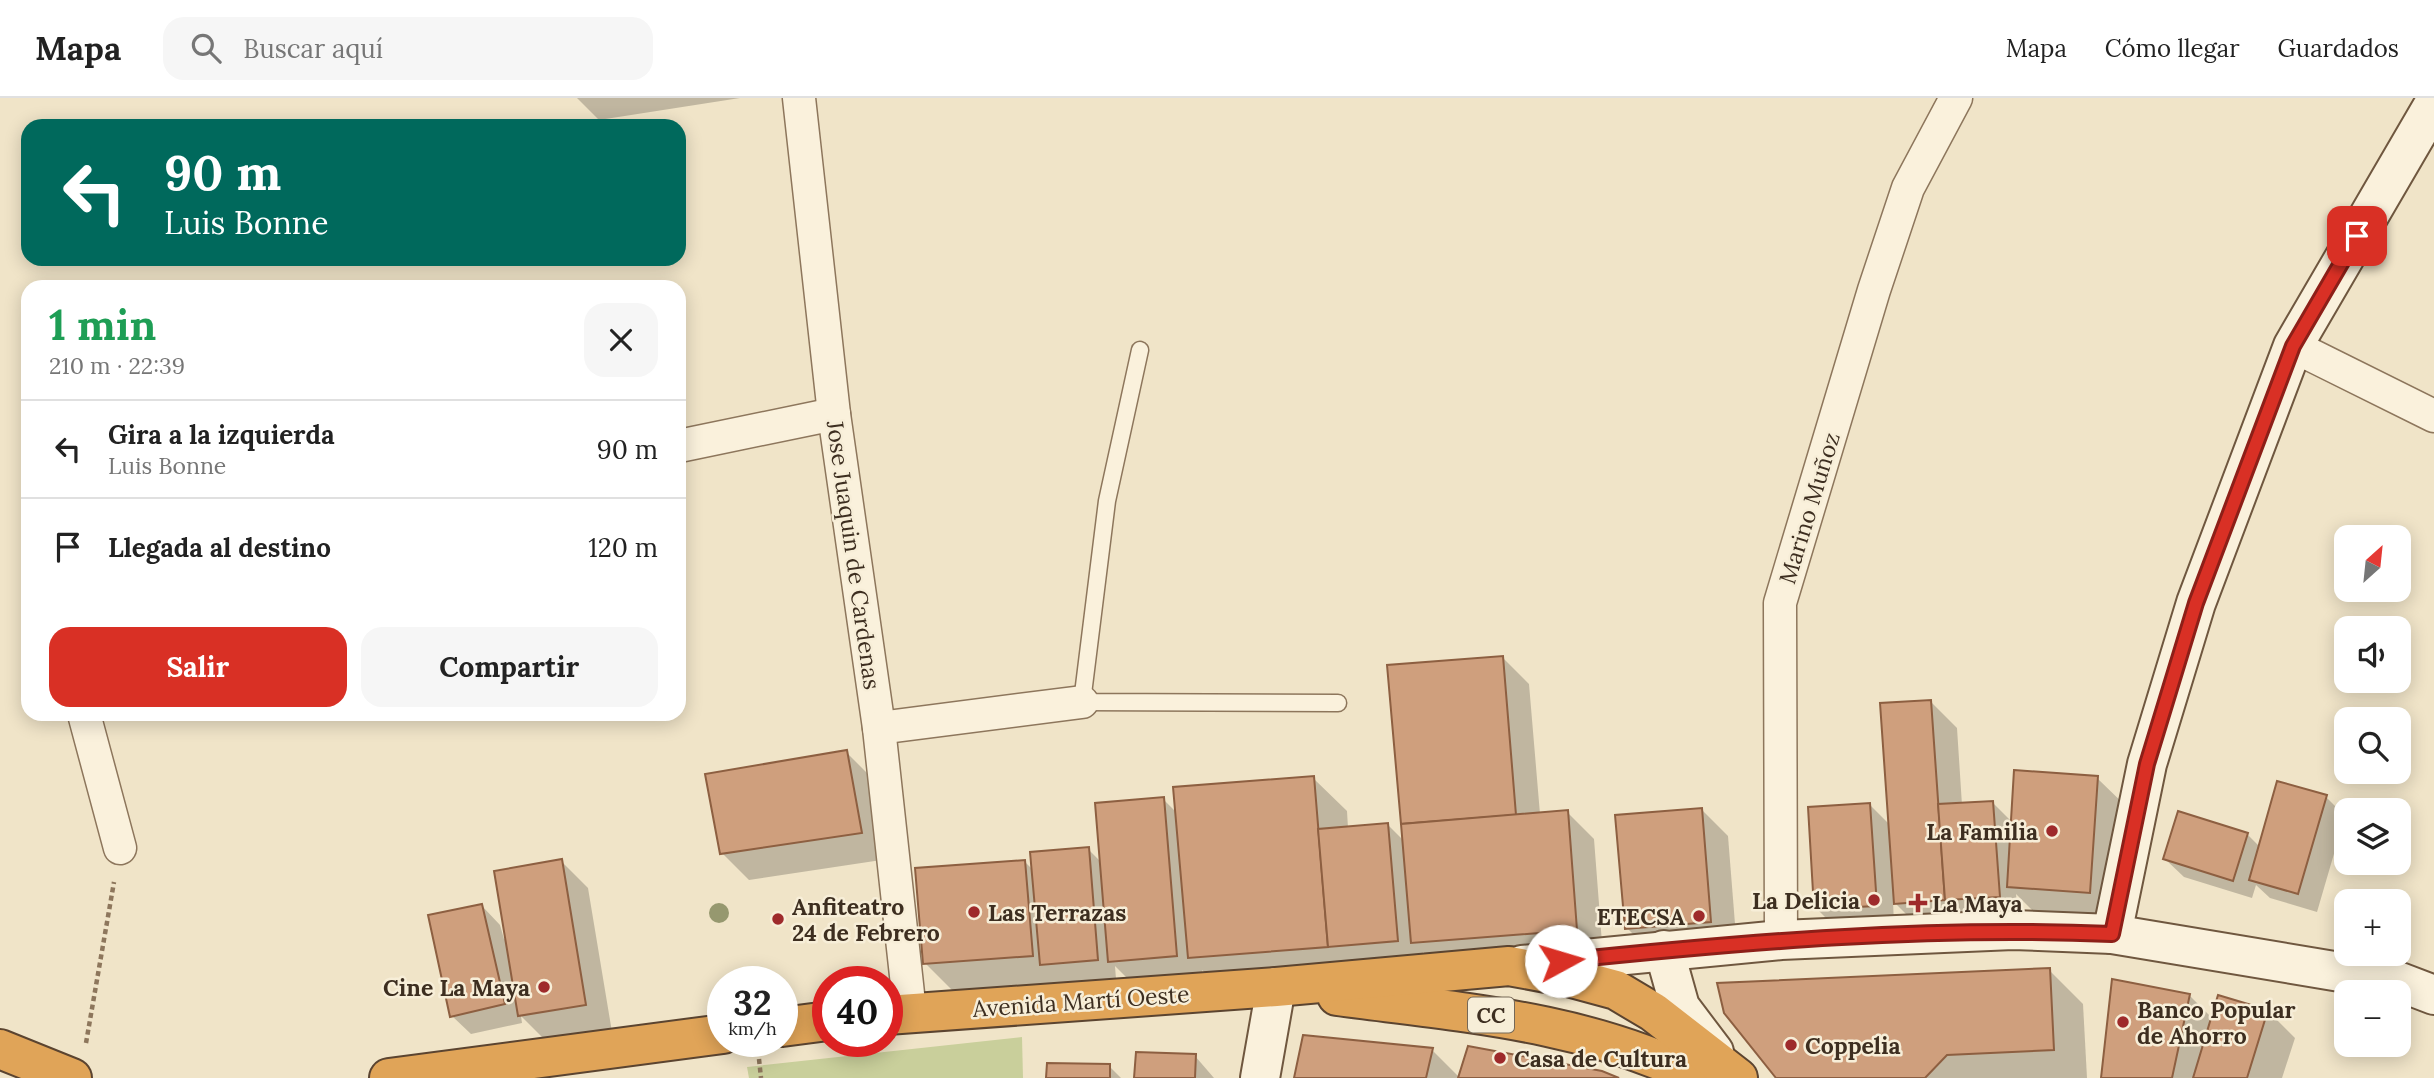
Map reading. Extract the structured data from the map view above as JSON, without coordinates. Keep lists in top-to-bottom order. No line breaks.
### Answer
{"streets":{"highway":["Avenida Martí Oeste","CC"],"street":["Marino Muñoz","Jose Juaquin de Cardenas"]},"crossings":[["Avenida Martí Oeste","CC"]],"places":{"other":["La Familia","La Delicia","Las Terrazas","ETECSA","Anfiteatro 24 de Febrero","Cine La Maya","Banco Popular de Ahorro","Coppelia","Casa de Cultura"],"health":["La Maya"]},"north":"top right","page":{"header":"Mapa","search":"Buscar aquí","nav":["Mapa","Cómo llegar","Guardados"],"turn":["90 m","Luis Bonne"],"heading":["1 min","210 m · 22:39"],"list":[{"name":"Gira a la izquierda","note":"Luis Bonne","value":"90 m"},{"name":"Llegada al destino","value":"120 m"}],"map_buttons":["+","−"],"buttons":["Salir","Compartir"],"speed":"32 km/h","limit":"40"}}
